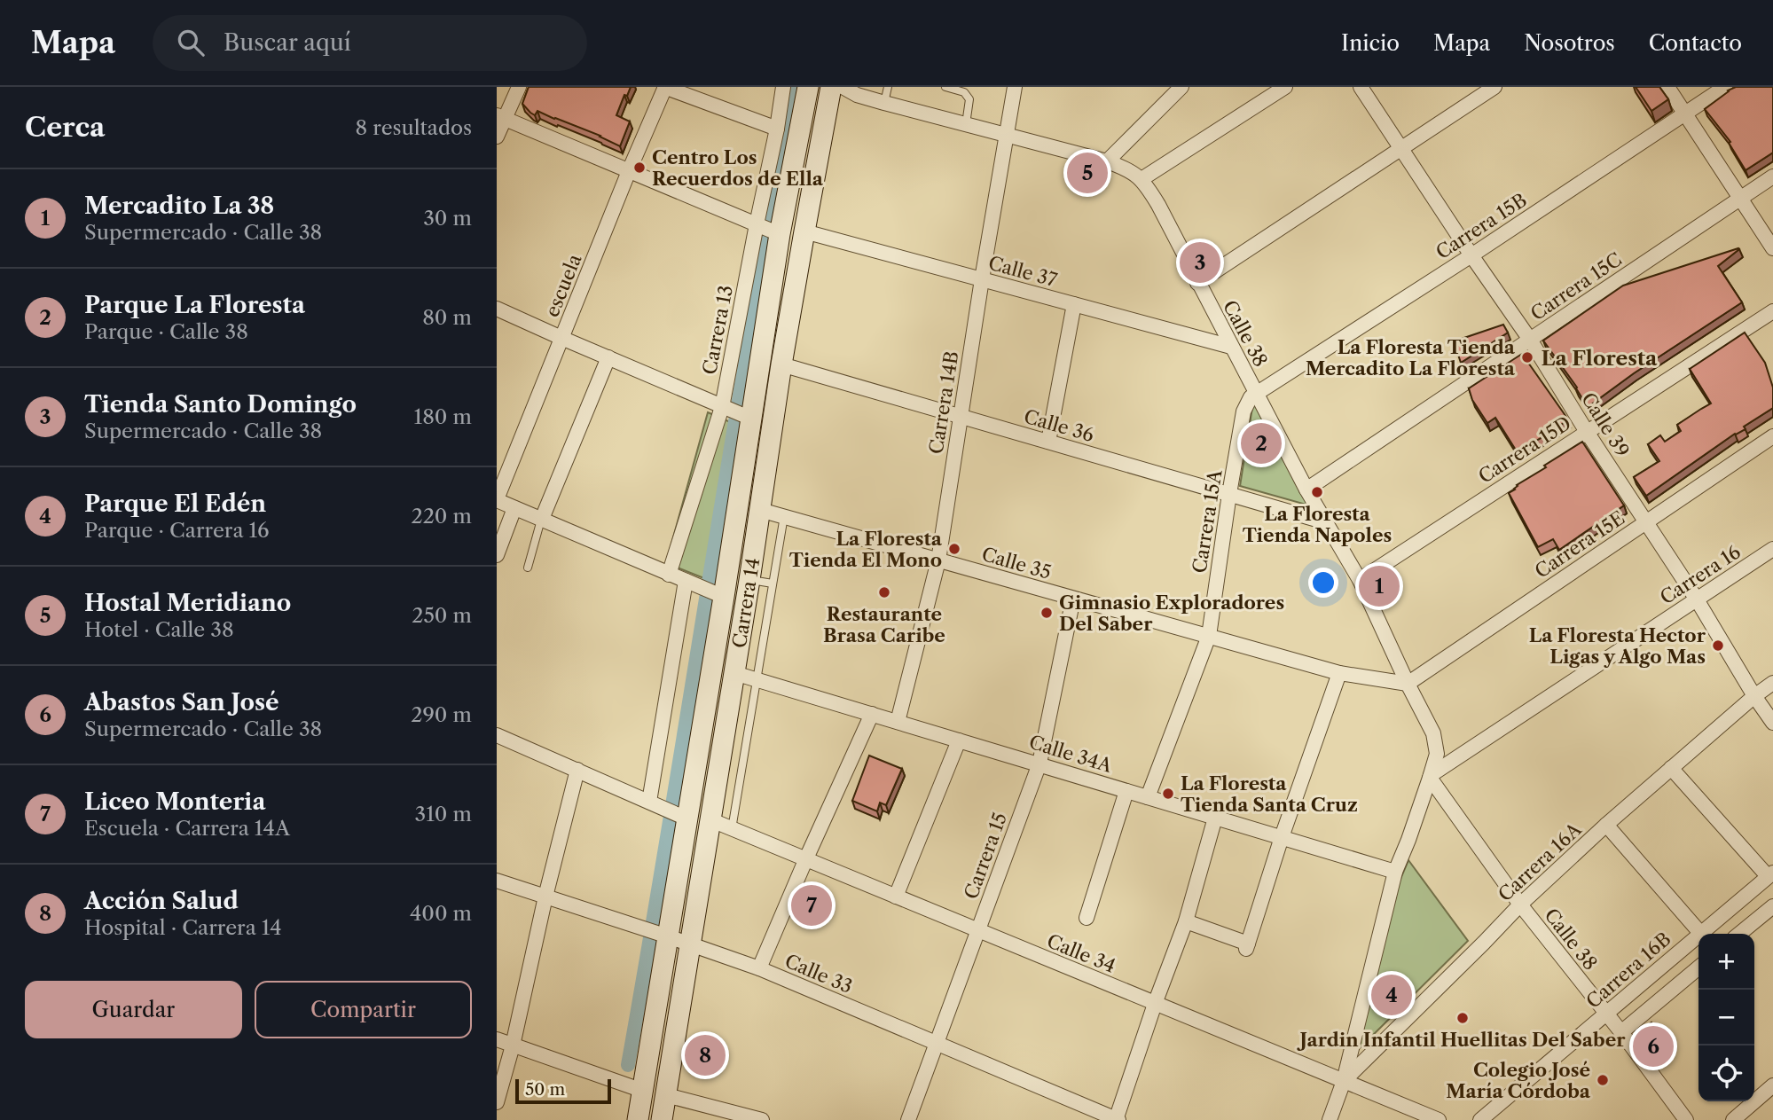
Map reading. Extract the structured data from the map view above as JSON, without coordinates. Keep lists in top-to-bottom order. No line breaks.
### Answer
{"streets":{"main road":["Carrera 14"],"street":["Carrera 15B","Calle 37","escuela","Carrera 15C","Carrera 13","Calle 38","Carrera 14B","Calle 39","Calle 36","Carrera 15D","Carrera 15A","Carrera 15E","Calle 35","Carrera 16","Calle 34A","Carrera 15","Carrera 16A","Calle 34","Carrera 16B","Calle 33"]},"crossings":[["Carrera 15B","Calle 38"],["Carrera 15B","Calle 39"],["Carrera 15B","Carrera 15A"],["Calle 37","Calle 38"],["Calle 37","Carrera 14B"],["Calle 37","Carrera 14"],["Carrera 15C","Calle 38"],["Carrera 15C","Calle 39"],["Carrera 13","Carrera 14"],["Calle 38","Carrera 14B"],["Calle 38","Calle 36"],["Calle 38","Carrera 15D"],["Calle 38","Carrera 15A"],["Calle 38","Carrera 15E"],["Calle 38","Calle 35"],["Calle 38","Carrera 16"],["Calle 38","Carrera 16A"],["Calle 38","Carrera 16B"],["Carrera 14B","Calle 36"],["Carrera 14B","Calle 35"],["Carrera 14B","Calle 34A"],["Calle 39","Carrera 15D"],["Calle 39","Carrera 15E"],["Calle 39","Carrera 16"],["Calle 39","Carrera 16A"],["Calle 36","Carrera 15A"],["Calle 36","Carrera 14"],["Carrera 15A","Calle 35"],["Carrera 15A","Calle 34A"],["Carrera 15E","Calle 35"],["Calle 35","Carrera 14"],["Calle 35","Carrera 15"],["Carrera 14","Calle 34A"],["Carrera 14","Calle 34"],["Carrera 14","Calle 33"],["Calle 34A","Carrera 15"],["Carrera 15","Calle 34"],["Carrera 15","Calle 33"],["Carrera 16A","Calle 34"]],"districts":["La Floresta"],"places":["Centro Los Recuerdos de Ella","La Floresta Tienda Mercadito La Floresta","La Floresta Tienda Napoles","La Floresta Tienda El Mono","Restaurante Brasa Caribe","Gimnasio Exploradores Del Saber","La Floresta Hector Ligas y Algo Mas","La Floresta Tienda Santa Cruz","Jardin Infantil Huellitas Del Saber","Colegio José María Córdoba"],"scale_bar":"50 m","page":{"header":"Mapa","search":"Buscar aquí","nav":["Inicio","Mapa","Nosotros","Contacto"],"heading":["Cerca","8 resultados"],"pins":["5","3","2","1","7","4","6","8"],"list":[{"mark":"1","name":"Mercadito La 38","note":"Supermercado · Calle 38","value":"30 m"},{"mark":"2","name":"Parque La Floresta","note":"Parque · Calle 38","value":"80 m"},{"mark":"3","name":"Tienda Santo Domingo","note":"Supermercado · Calle 38","value":"180 m"},{"mark":"4","name":"Parque El Edén","note":"Parque · Carrera 16","value":"220 m"},{"mark":"5","name":"Hostal Meridiano","note":"Hotel · Calle 38","value":"250 m"},{"mark":"6","name":"Abastos San José","note":"Supermercado · Calle 38","value":"290 m"},{"mark":"7","name":"Liceo Monteria","note":"Escuela · Carrera 14A","value":"310 m"},{"mark":"8","name":"Acción Salud","note":"Hospital · Carrera 14","value":"400 m"}],"map_buttons":["+","−"],"buttons":["Guardar","Compartir"],"scale":"50 m"}}
